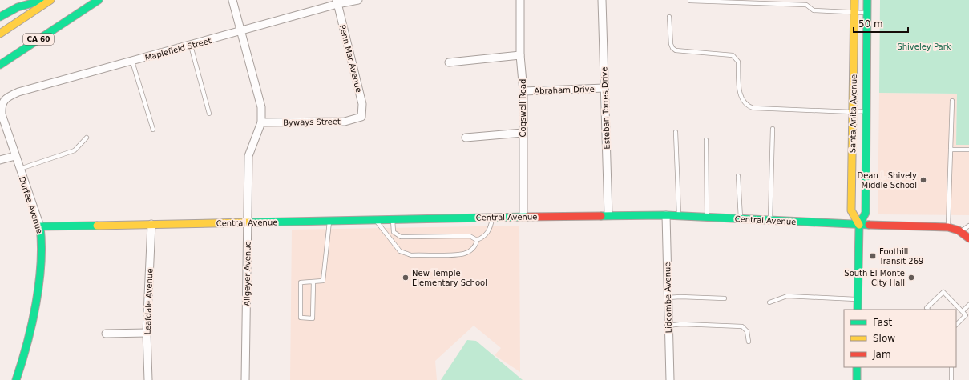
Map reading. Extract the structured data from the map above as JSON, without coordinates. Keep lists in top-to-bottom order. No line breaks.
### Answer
{"streets":{"main road":["CA 60","Santa Anita Avenue","Durfee Avenue","Central Avenue"],"street":["Maplefield Street","Penn Mar Avenue","Abraham Drive","Cogswell Road","Esteban Torres Drive","Byways Street","Allgeyer Avenue","Lidcombe Avenue","Leafdale Avenue"]},"crossings":[["Maplefield Street","Penn Mar Avenue"],["Maplefield Street","Durfee Avenue"],["Maplefield Street","Allgeyer Avenue"],["Penn Mar Avenue","Byways Street"],["Abraham Drive","Cogswell Road"],["Abraham Drive","Esteban Torres Drive"],["Cogswell Road","Central Avenue"],["Esteban Torres Drive","Central Avenue"],["Santa Anita Avenue","Central Avenue"],["Byways Street","Allgeyer Avenue"],["Durfee Avenue","Central Avenue"],["Central Avenue","Allgeyer Avenue"],["Central Avenue","Lidcombe Avenue"],["Central Avenue","Leafdale Avenue"]],"parks":["Shiveley Park"],"places":{"other":["Dean L Shively Middle School","New Temple Elementary School","South El Monte City Hall"],"transit":["Foothill Transit 269"]},"legend":["Fast","Slow","Jam"],"scale_bar":"50 m"}
